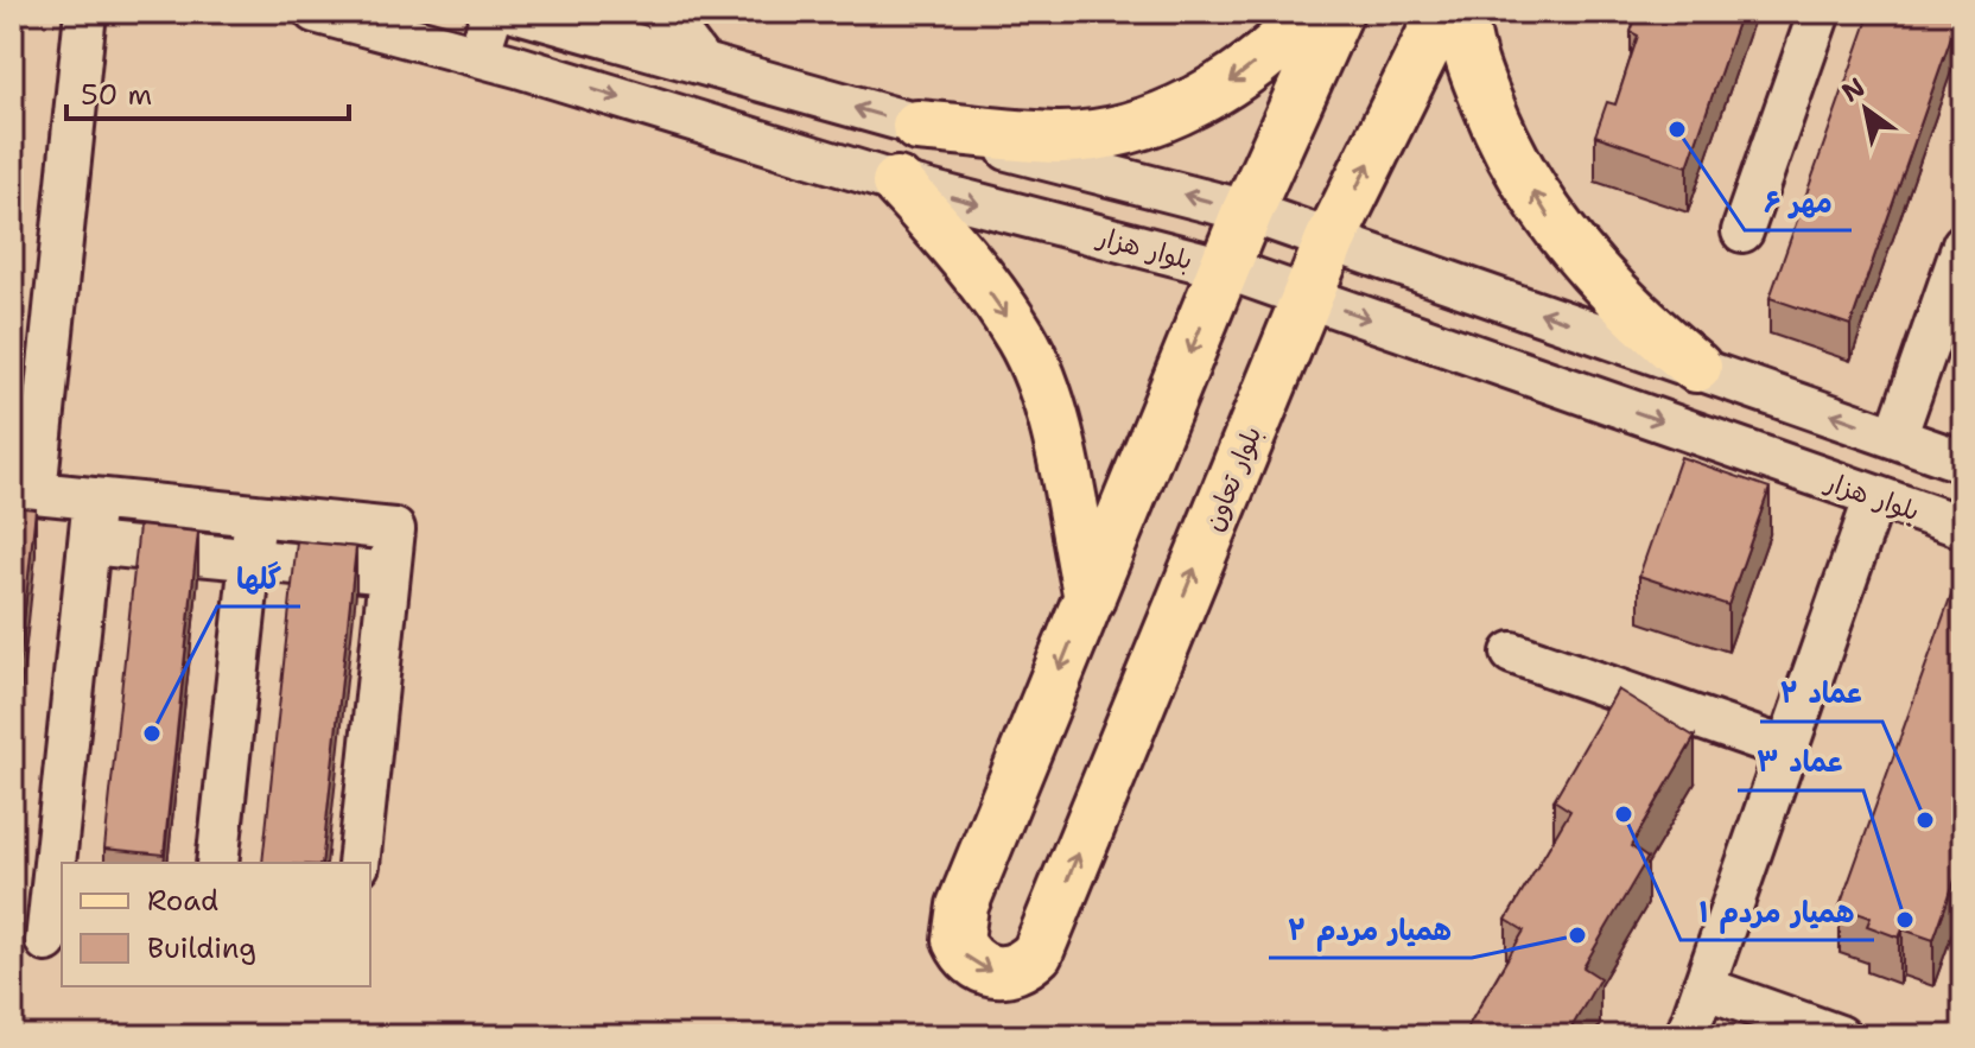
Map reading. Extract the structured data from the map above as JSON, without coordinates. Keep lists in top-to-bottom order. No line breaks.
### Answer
{"streets":{"main road":["بلوار تعاون"],"street":["بلوار هزار"]},"crossings":[["بلوار هزار","بلوار تعاون"]],"places":["مهر ۶","گلها","همیار مردم ۱","عماد ۲","عماد ۳","همیار مردم ۲"],"legend":["Road","Building"],"scale_bar":"50 m","north":"top left"}
